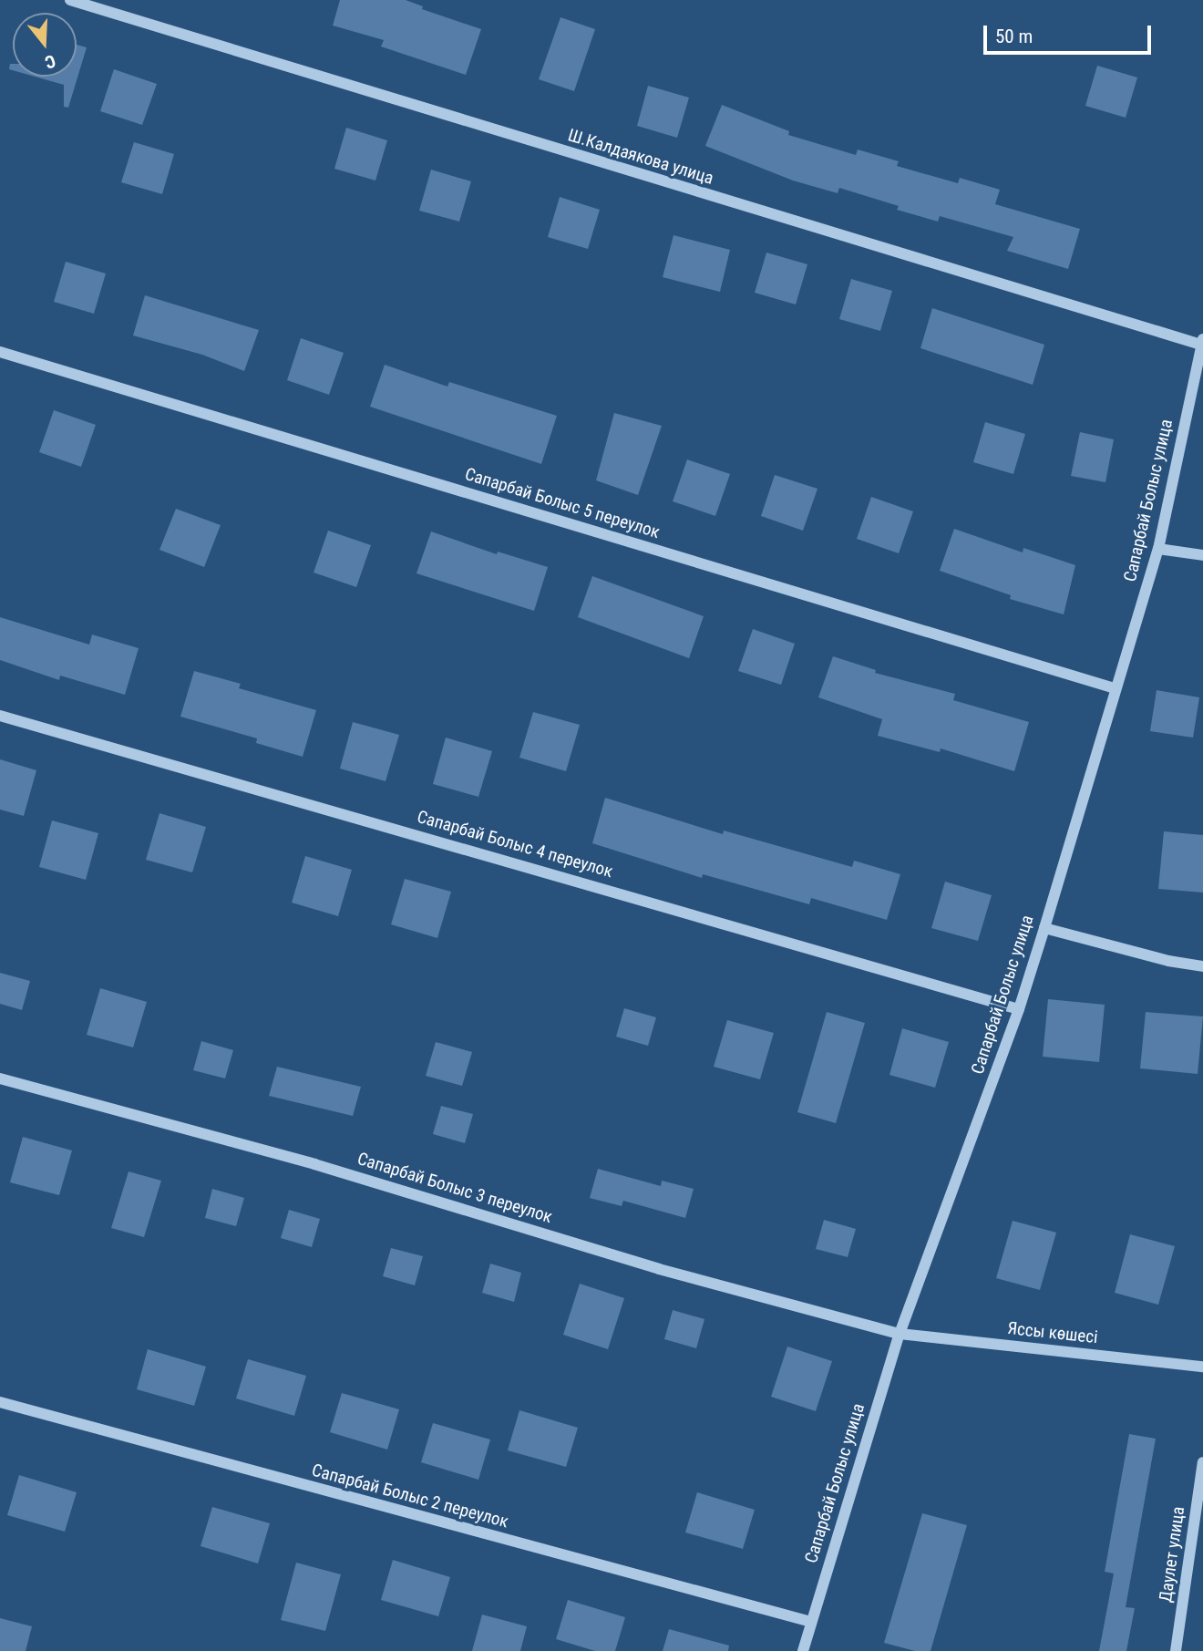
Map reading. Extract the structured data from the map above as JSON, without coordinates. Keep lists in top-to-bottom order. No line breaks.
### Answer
{"streets":{"street":["Ш.Калдаякова улица","Сапарбай Болыс улица","Сапарбай Болыс 5 переулок","Сапарбай Болыс 4 переулок","Сапарбай Болыс 3 переулок","Яссы көшесі","Сапарбай Болыс 2 переулок","Даулет улица"]},"crossings":[["Ш.Калдаякова улица","Сапарбай Болыс улица"],["Сапарбай Болыс улица","Сапарбай Болыс 5 переулок"],["Сапарбай Болыс улица","Сапарбай Болыс 4 переулок"],["Сапарбай Болыс улица","Сапарбай Болыс 3 переулок"],["Сапарбай Болыс улица","Яссы көшесі"],["Сапарбай Болыс улица","Сапарбай Болыс 2 переулок"],["Сапарбай Болыс 3 переулок","Яссы көшесі"]],"scale_bar":"50 m","north":"bottom"}
